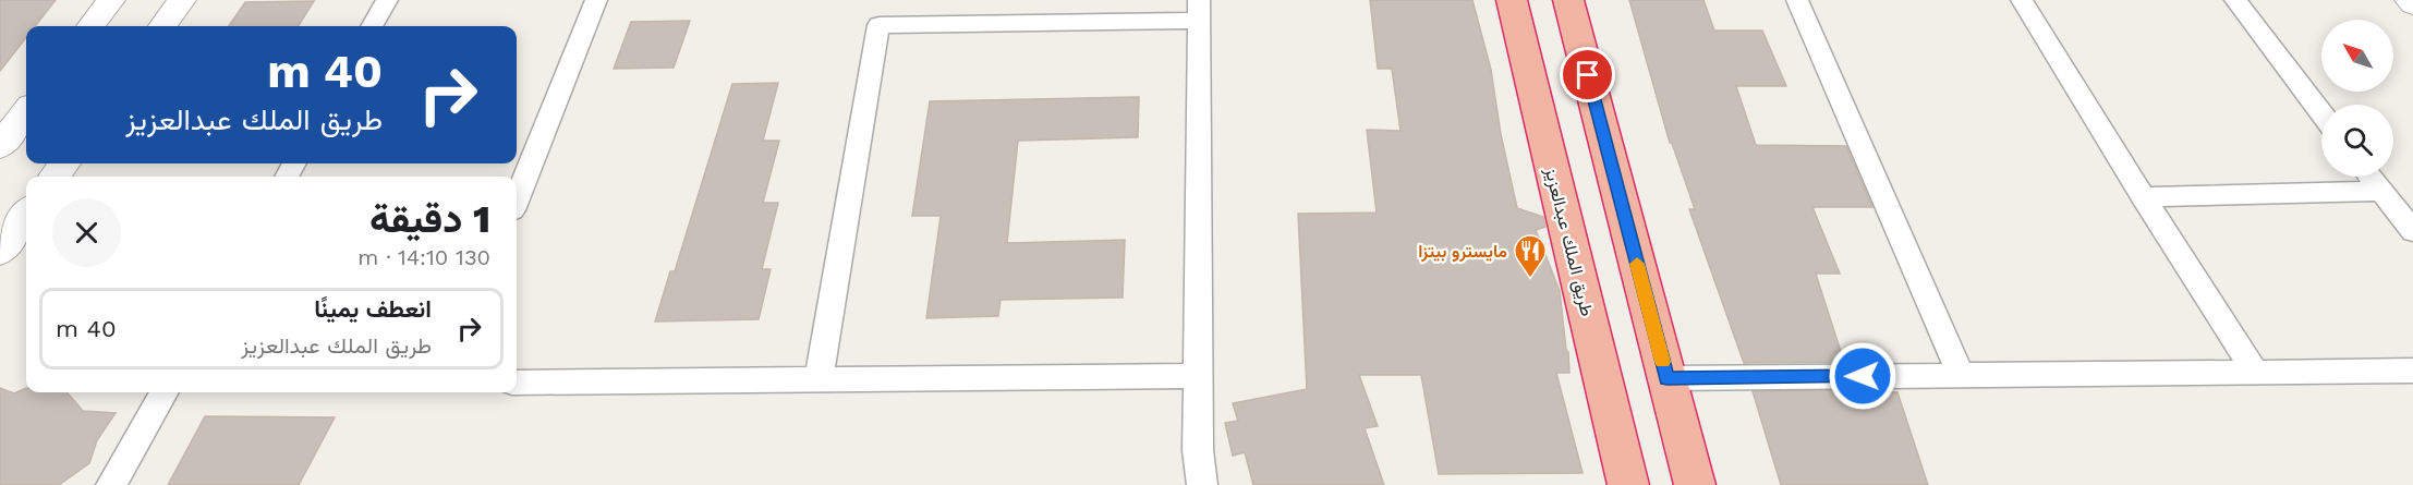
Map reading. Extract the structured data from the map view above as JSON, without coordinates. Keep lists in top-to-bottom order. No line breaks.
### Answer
{"streets":{"highway":["طريق الملك عبدالعزيز"]},"places":{"restaurant":["مايسترو بيتزا"]},"north":"top left","page":{"turn":["40 m","طريق الملك عبدالعزيز"],"heading":["1 دقيقة","130 m · 14:10"],"list":[{"name":"انعطف يمينًا","note":"طريق الملك عبدالعزيز","value":"40 m"}]}}
